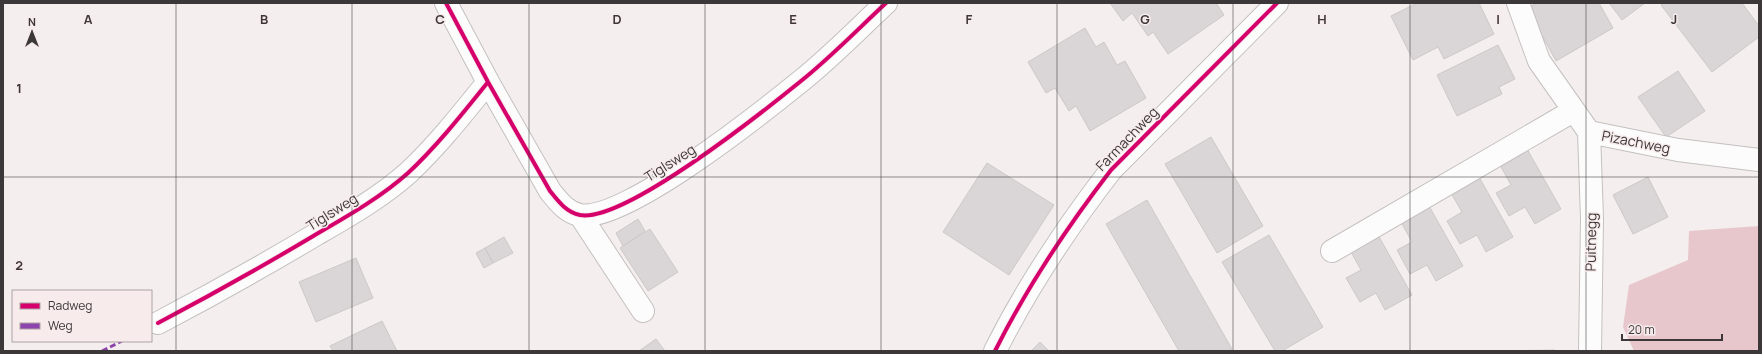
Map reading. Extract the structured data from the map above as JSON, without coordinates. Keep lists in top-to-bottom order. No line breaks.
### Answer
{"streets":{"street":["Farmachweg","Pizachweg","Tiglsweg","Puitnegg"]},"crossings":[["Pizachweg","Puitnegg"]],"legend":["Radweg","Weg"],"scale_bar":"20 m","north":"top","grid":{"columns":["A","B","C","D","E","F","G","H","I","J"],"rows":["1","2"]}}
